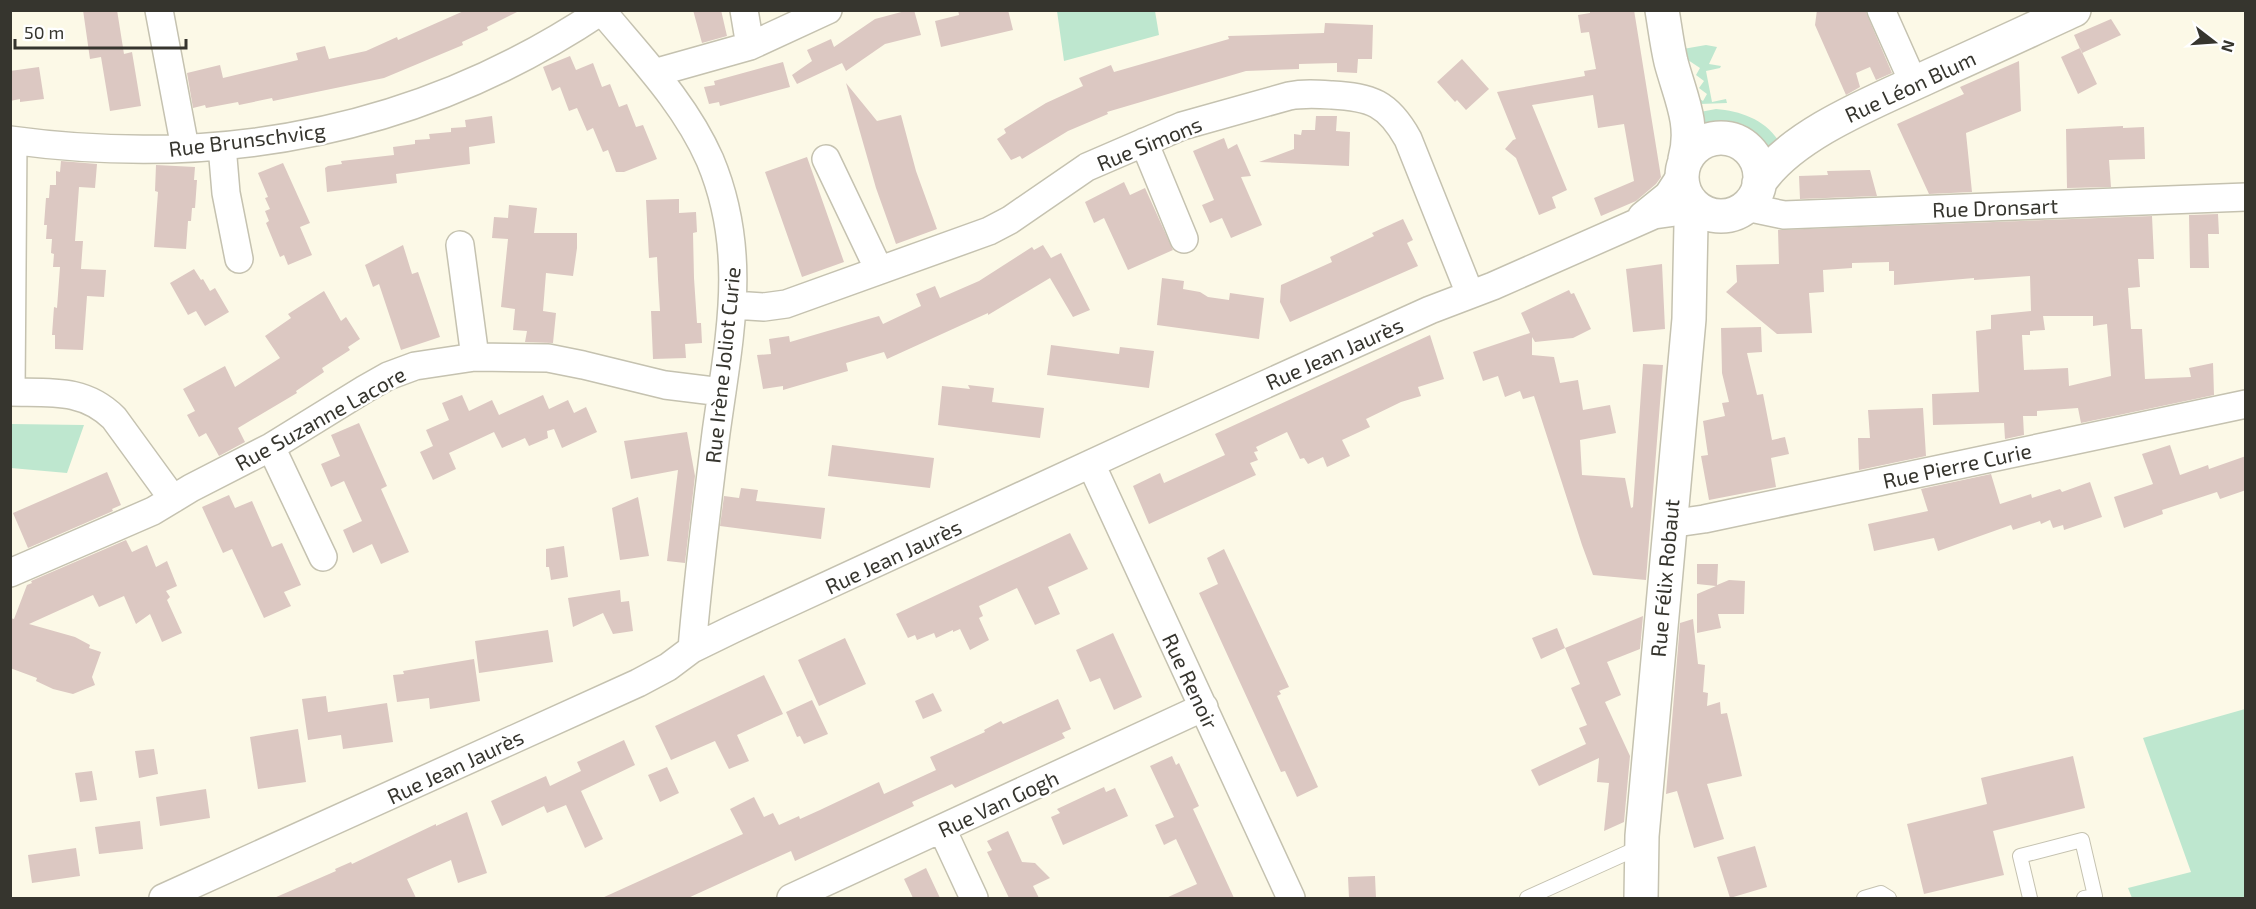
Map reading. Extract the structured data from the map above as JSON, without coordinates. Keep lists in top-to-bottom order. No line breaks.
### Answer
{"streets":{"street":["Rue Léon Blum","Rue Brunschvicg","Rue Simons","Rue Dronsart","Rue Jean Jaurès","Rue Irène Joliot Curie","Rue Suzanne Lacore","Rue Pierre Curie","Rue Félix Robaut","Rue Renoir","Rue Van Gogh"]},"crossings":[["Rue Léon Blum","Rue Dronsart"],["Rue Léon Blum","Rue Jean Jaurès"],["Rue Léon Blum","Rue Félix Robaut"],["Rue Brunschvicg","Rue Irène Joliot Curie"],["Rue Simons","Rue Jean Jaurès"],["Rue Simons","Rue Irène Joliot Curie"],["Rue Dronsart","Rue Jean Jaurès"],["Rue Dronsart","Rue Félix Robaut"],["Rue Jean Jaurès","Rue Irène Joliot Curie"],["Rue Jean Jaurès","Rue Félix Robaut"],["Rue Jean Jaurès","Rue Renoir"],["Rue Irène Joliot Curie","Rue Suzanne Lacore"],["Rue Pierre Curie","Rue Félix Robaut"],["Rue Renoir","Rue Van Gogh"]],"scale_bar":"50 m","north":"right"}
